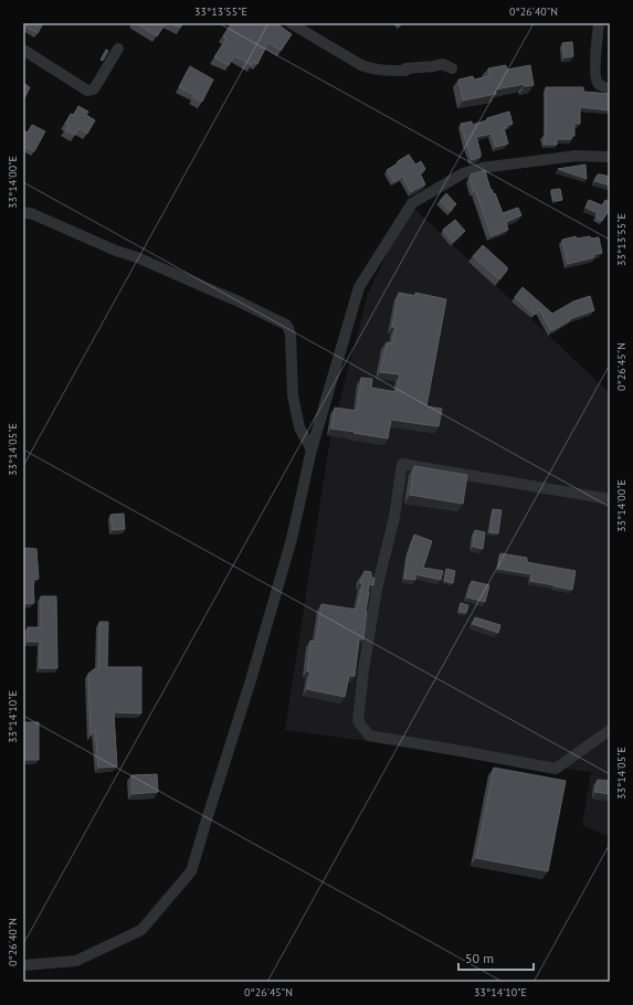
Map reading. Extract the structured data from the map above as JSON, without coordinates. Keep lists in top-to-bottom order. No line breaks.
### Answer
{"scale_bar":"50 m","coordinates":["33°13'55\"E","0°26'40\"N","33°14'00\"E","0°26'45\"N","33°14'05\"E","33°14'10\"E"]}
